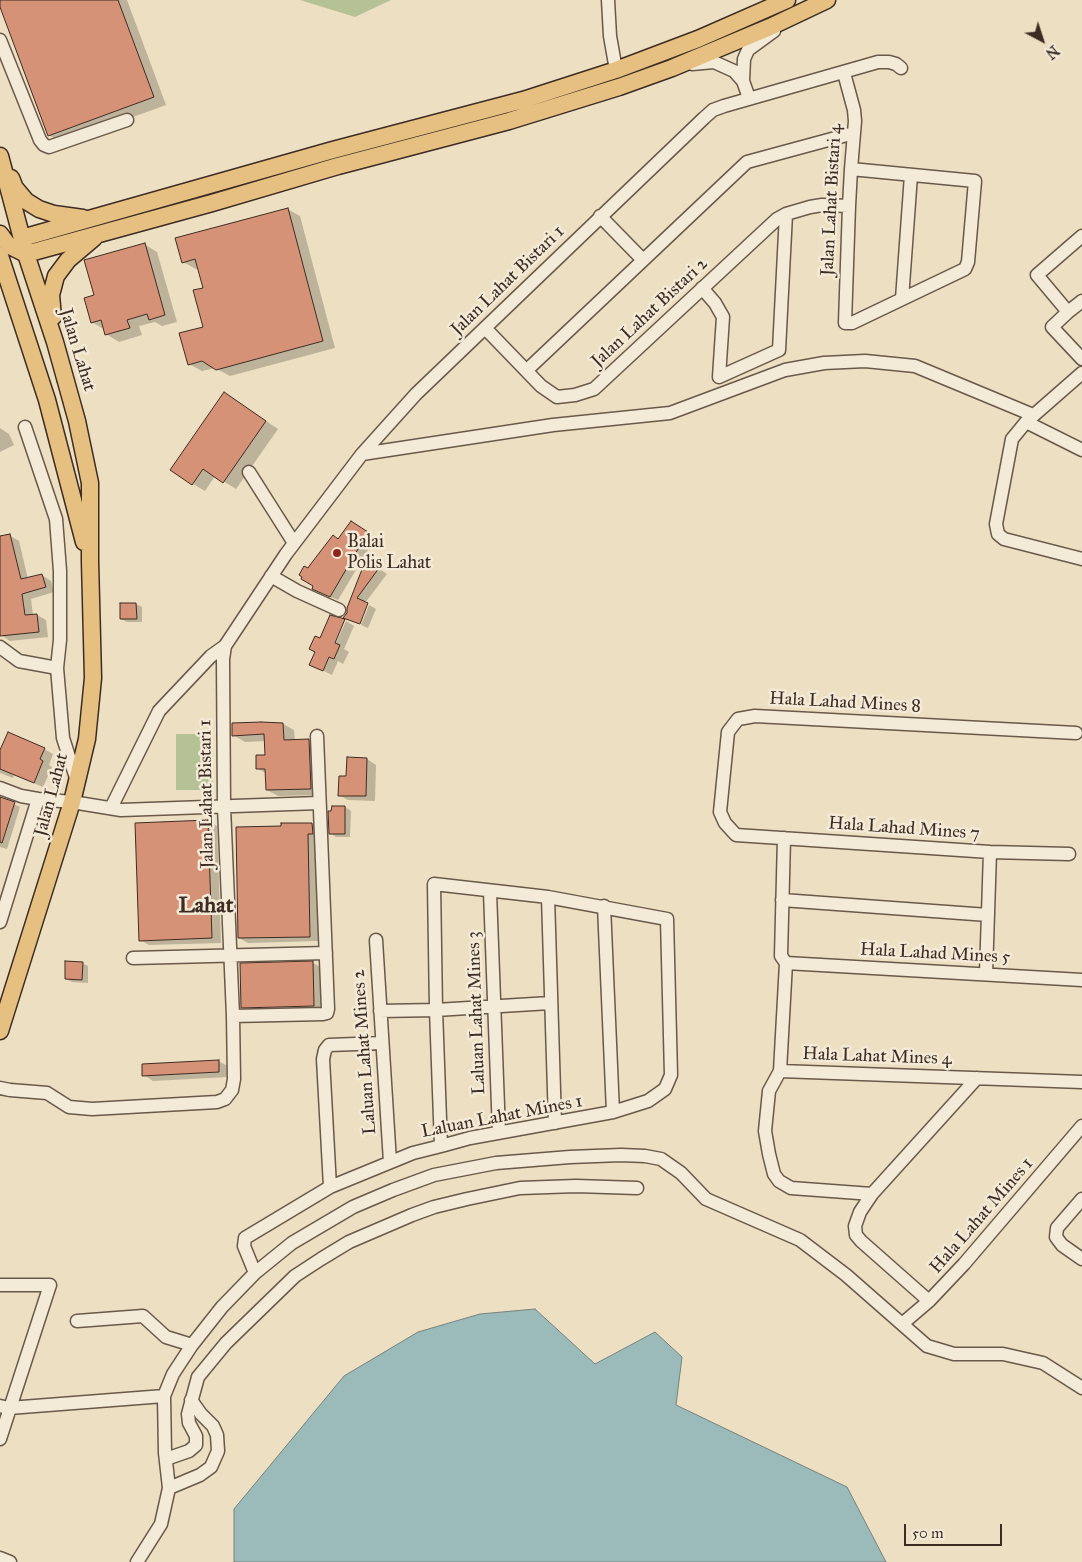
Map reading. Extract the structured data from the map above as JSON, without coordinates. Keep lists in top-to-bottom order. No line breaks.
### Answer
{"streets":{"main road":["Jalan Lahat"],"street":["Jalan Lahat Bistari 4","Jalan Lahat Bistari 1","Jalan Lahat Bistari 2","Hala Lahad Mines 8","Hala Lahad Mines 7","Hala Lahad Mines 5","Laluan Lahat Mines 3","Laluan Lahat Mines 2","Hala Lahat Mines 4","Laluan Lahat Mines 1","Hala Lahat Mines 1"]},"crossings":[["Jalan Lahat Bistari 4","Jalan Lahat Bistari 1"],["Jalan Lahat Bistari 4","Jalan Lahat Bistari 2"],["Jalan Lahat Bistari 1","Jalan Lahat Bistari 2"],["Hala Lahad Mines 8","Hala Lahad Mines 7"],["Hala Lahad Mines 7","Hala Lahat Mines 4"],["Hala Lahad Mines 5","Hala Lahat Mines 4"],["Laluan Lahat Mines 3","Laluan Lahat Mines 1"],["Laluan Lahat Mines 2","Laluan Lahat Mines 1"]],"districts":["Lahat"],"places":["Balai Polis Lahat"],"scale_bar":"50 m","north":"bottom right"}
